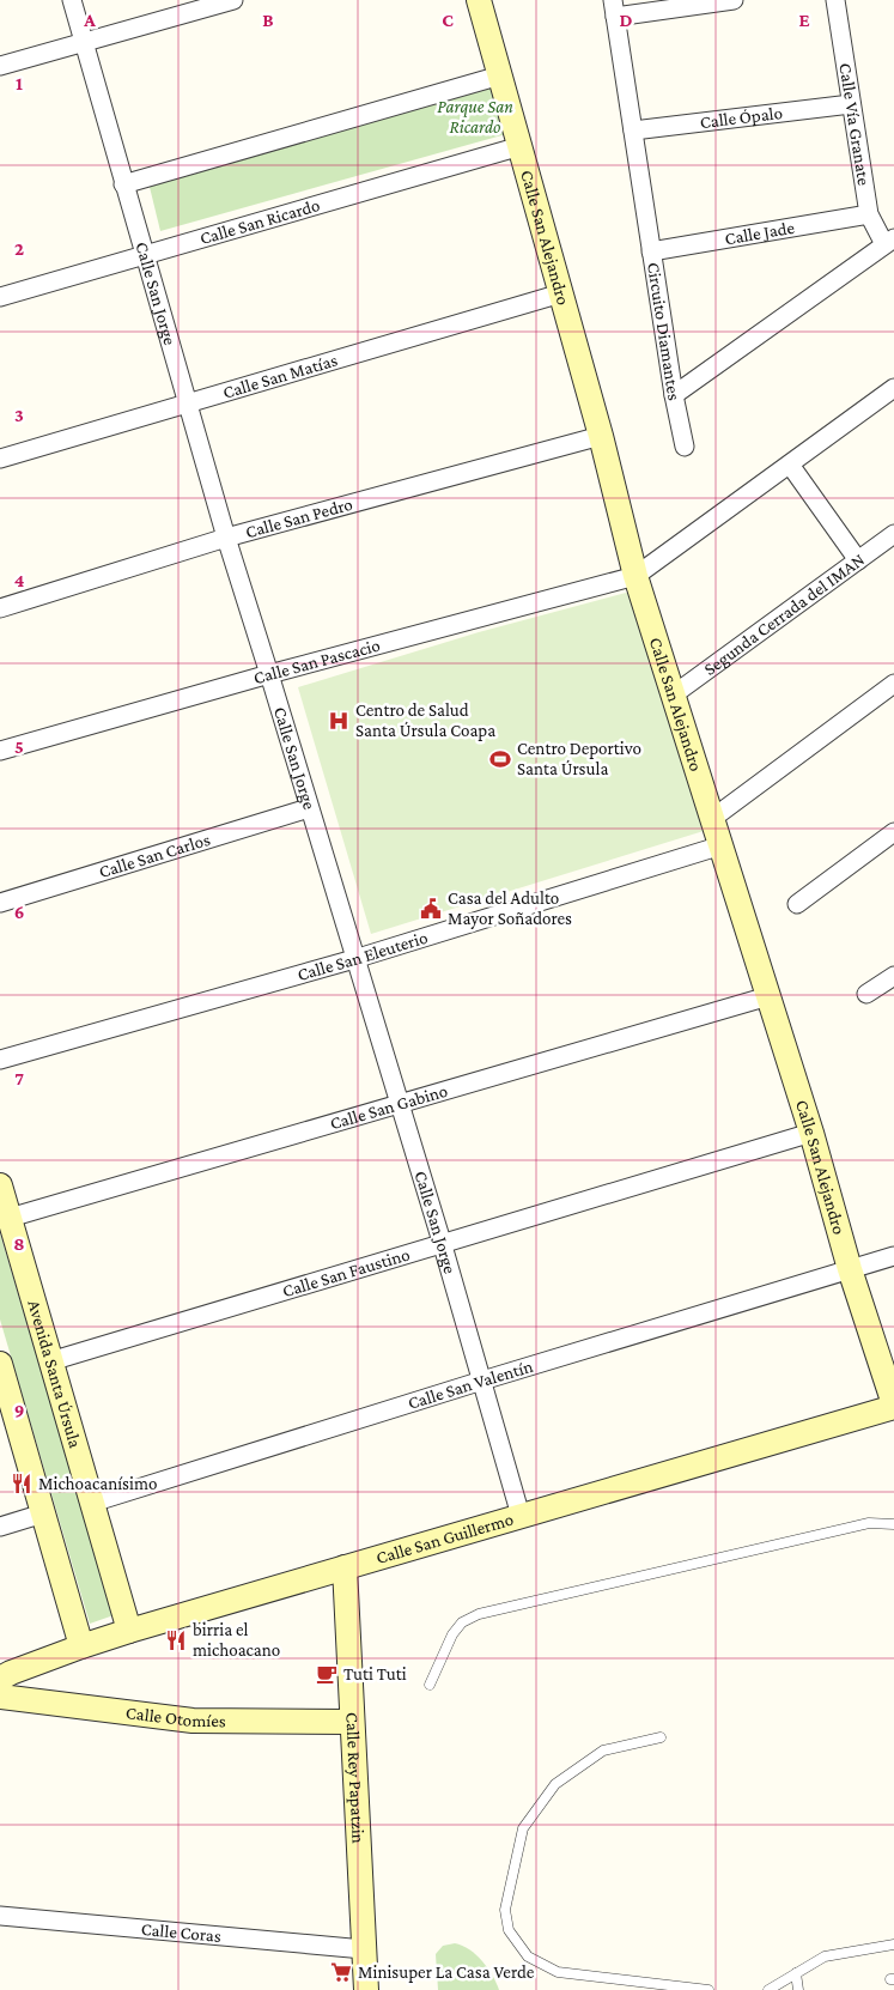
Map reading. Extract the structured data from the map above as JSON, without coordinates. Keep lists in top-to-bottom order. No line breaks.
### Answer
{"streets":{"street":["Calle Ópalo","Calle Vía Granate","Calle San Ricardo","Calle Jade","Calle San Alejandro","Calle San Jorge","Circuito Diamantes","Calle San Matías","Calle San Pedro","Segunda Cerrada del IMAN","Calle San Pascacio","Calle San Carlos","Calle San Eleuterio","Calle San Gabino","Calle San Faustino","Avenida Santa Úrsula","Calle San Valentín","Calle San Guillermo","Calle Otomíes","Calle Rey Papatzin","Calle Coras"]},"crossings":[["Calle Ópalo","Calle Vía Granate"],["Calle Ópalo","Circuito Diamantes"],["Calle Vía Granate","Calle Jade"],["Calle Vía Granate","Circuito Diamantes"],["Calle San Ricardo","Calle San Alejandro"],["Calle San Ricardo","Calle San Jorge"],["Calle Jade","Circuito Diamantes"],["Calle San Alejandro","Calle San Matías"],["Calle San Alejandro","Calle San Pedro"],["Calle San Alejandro","Segunda Cerrada del IMAN"],["Calle San Alejandro","Calle San Pascacio"],["Calle San Alejandro","Calle San Eleuterio"],["Calle San Alejandro","Calle San Gabino"],["Calle San Alejandro","Calle San Faustino"],["Calle San Alejandro","Calle San Valentín"],["Calle San Alejandro","Calle San Guillermo"],["Calle San Jorge","Calle San Matías"],["Calle San Jorge","Calle San Pedro"],["Calle San Jorge","Calle San Pascacio"],["Calle San Jorge","Calle San Carlos"],["Calle San Jorge","Calle San Eleuterio"],["Calle San Jorge","Calle San Gabino"],["Calle San Jorge","Calle San Faustino"],["Calle San Jorge","Calle San Valentín"],["Calle San Jorge","Calle San Guillermo"],["Calle San Gabino","Avenida Santa Úrsula"],["Calle San Faustino","Avenida Santa Úrsula"],["Avenida Santa Úrsula","Calle San Valentín"],["Avenida Santa Úrsula","Calle San Guillermo"],["Calle San Guillermo","Calle Rey Papatzin"],["Calle Otomíes","Calle Rey Papatzin"],["Calle Rey Papatzin","Calle Coras"]],"parks":["Parque San Ricardo"],"places":{"hospital":["Centro de Salud Santa Úrsula Coapa"],"sports":["Centro Deportivo Santa Úrsula"],"public building":["Casa del Adulto Mayor Soñadores"],"restaurant":["Michoacanísimo","birria el michoacano"],"cafe":["Tuti Tuti"],"supermarket":["Minisuper La Casa Verde"]},"grid":{"columns":["A","B","C","D","E"],"rows":["1","2","3","4","5","6","7","8","9"]}}
